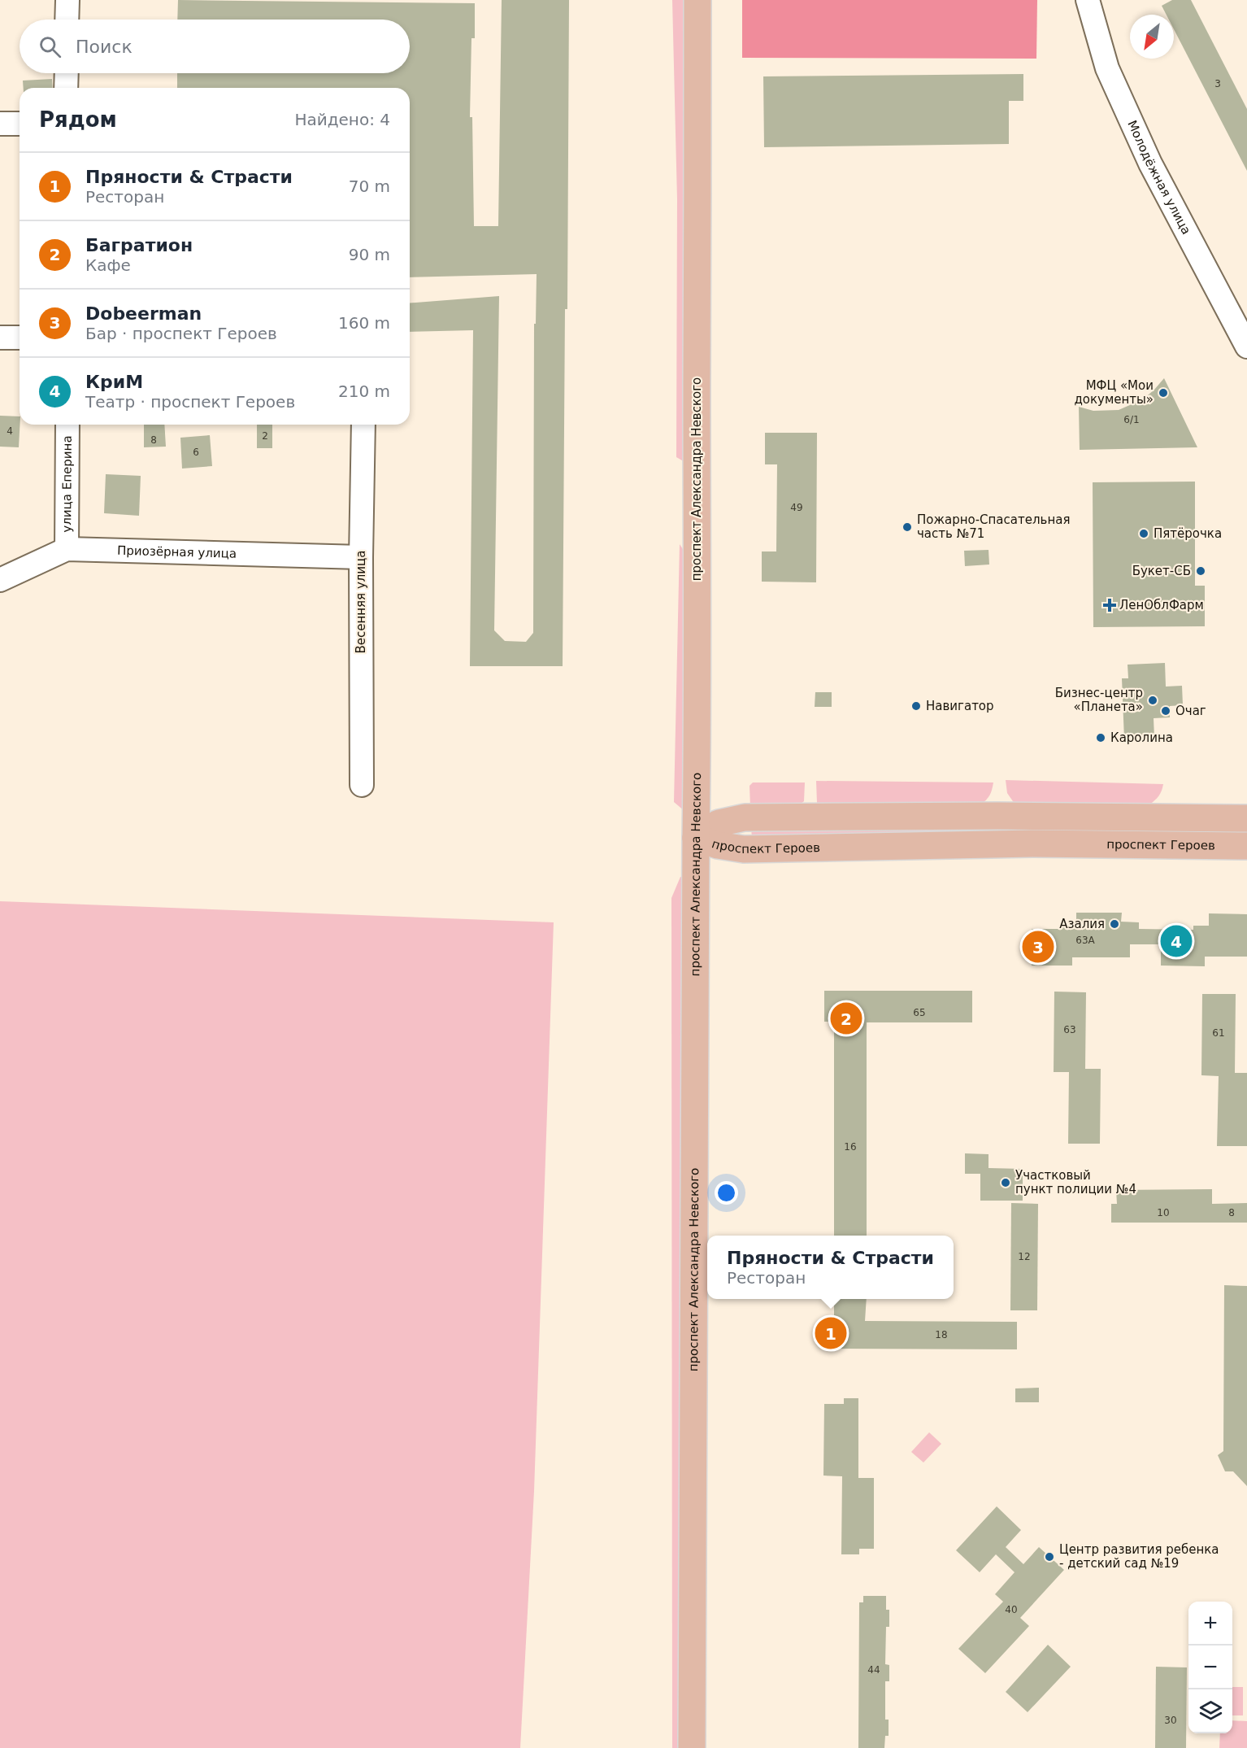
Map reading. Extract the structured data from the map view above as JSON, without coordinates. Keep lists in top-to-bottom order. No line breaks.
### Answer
{"streets":{"main road":["проспект Александра Невского","проспект Героев"],"street":["Молодёжная улица","улица Еперина","Приозёрная улица","Весенняя улица"]},"crossings":[["проспект Александра Невского","проспект Героев"],["улица Еперина","Приозёрная улица"],["Приозёрная улица","Весенняя улица"]],"places":{"other":["МФЦ «Мои документы»","Пожарно-Спасательная часть №71","Пятёрочка","Букет-СБ","Бизнес-центр «Планета»","Навигатор","Очаг","Каролина","Азалия","Участковый пункт полиции №4","Центр развития ребенка - детский сад №19"],"health":["ЛенОблФарм"]},"house_numbers":["3","6/1","4","2","8","6","49","63А","65","63","61","16","10","8","12","18","40","44","30"],"north":"bottom left","page":{"search":"Поиск","heading":["Рядом","Найдено: 4"],"list":[{"mark":"1","name":"Пряности & Страсти","note":"Ресторан","value":"70 m"},{"mark":"2","name":"Багратион","note":"Кафе","value":"90 m"},{"mark":"3","name":"Dobeerman","note":"Бар · проспект Героев","value":"160 m"},{"mark":"4","name":"КриМ","note":"Театр · проспект Героев","value":"210 m"}],"pins":["4","3","2","1"],"popup":["Пряности & Страсти","Ресторан"],"map_buttons":["+","−"]}}
